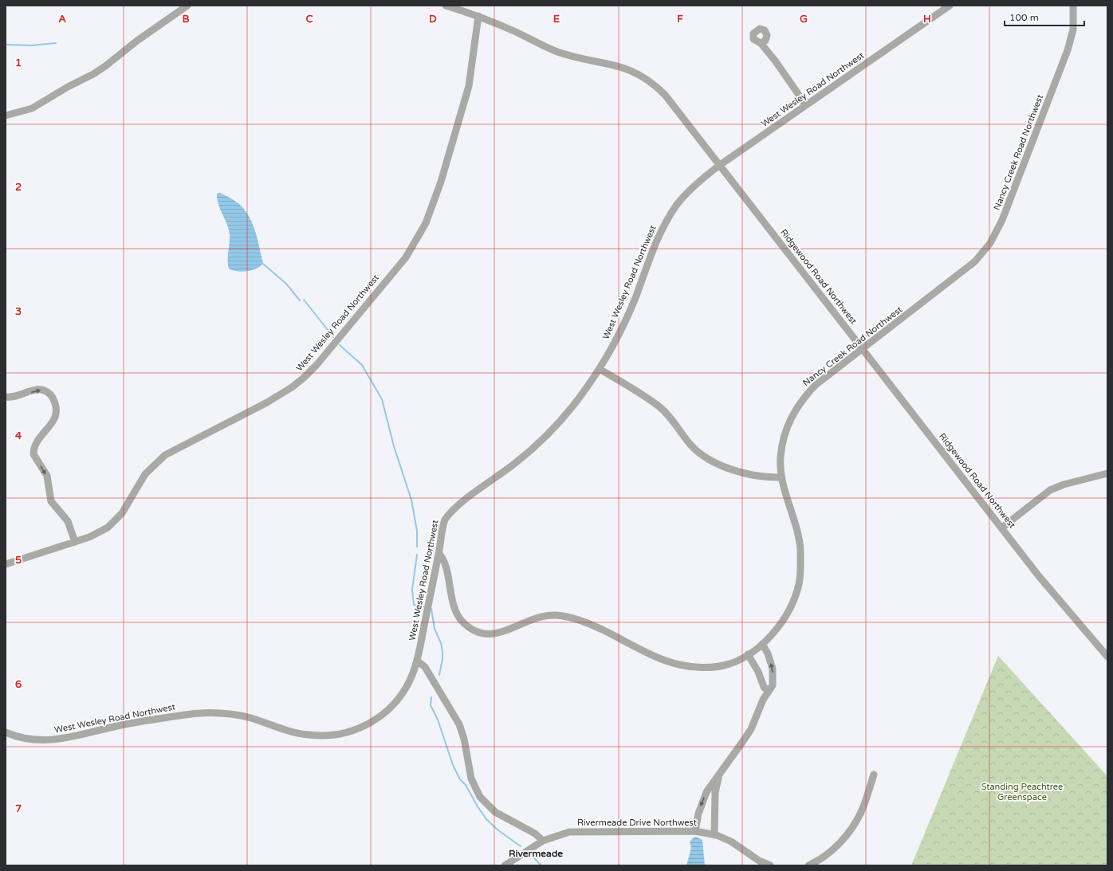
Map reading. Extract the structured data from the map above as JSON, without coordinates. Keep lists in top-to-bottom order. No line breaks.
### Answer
{"streets":{"street":["West Wesley Road Northwest","Nancy Creek Road Northwest","Ridgewood Road Northwest","Rivermeade Drive Northwest"]},"crossings":[["West Wesley Road Northwest","Nancy Creek Road Northwest"],["West Wesley Road Northwest","Ridgewood Road Northwest"],["Nancy Creek Road Northwest","Ridgewood Road Northwest"]],"districts":["Rivermeade"],"parks":["Standing Peachtree Greenspace"],"scale_bar":"100 m","grid":{"columns":["A","B","C","D","E","F","G","H"],"rows":["1","2","3","4","5","6","7"]}}
